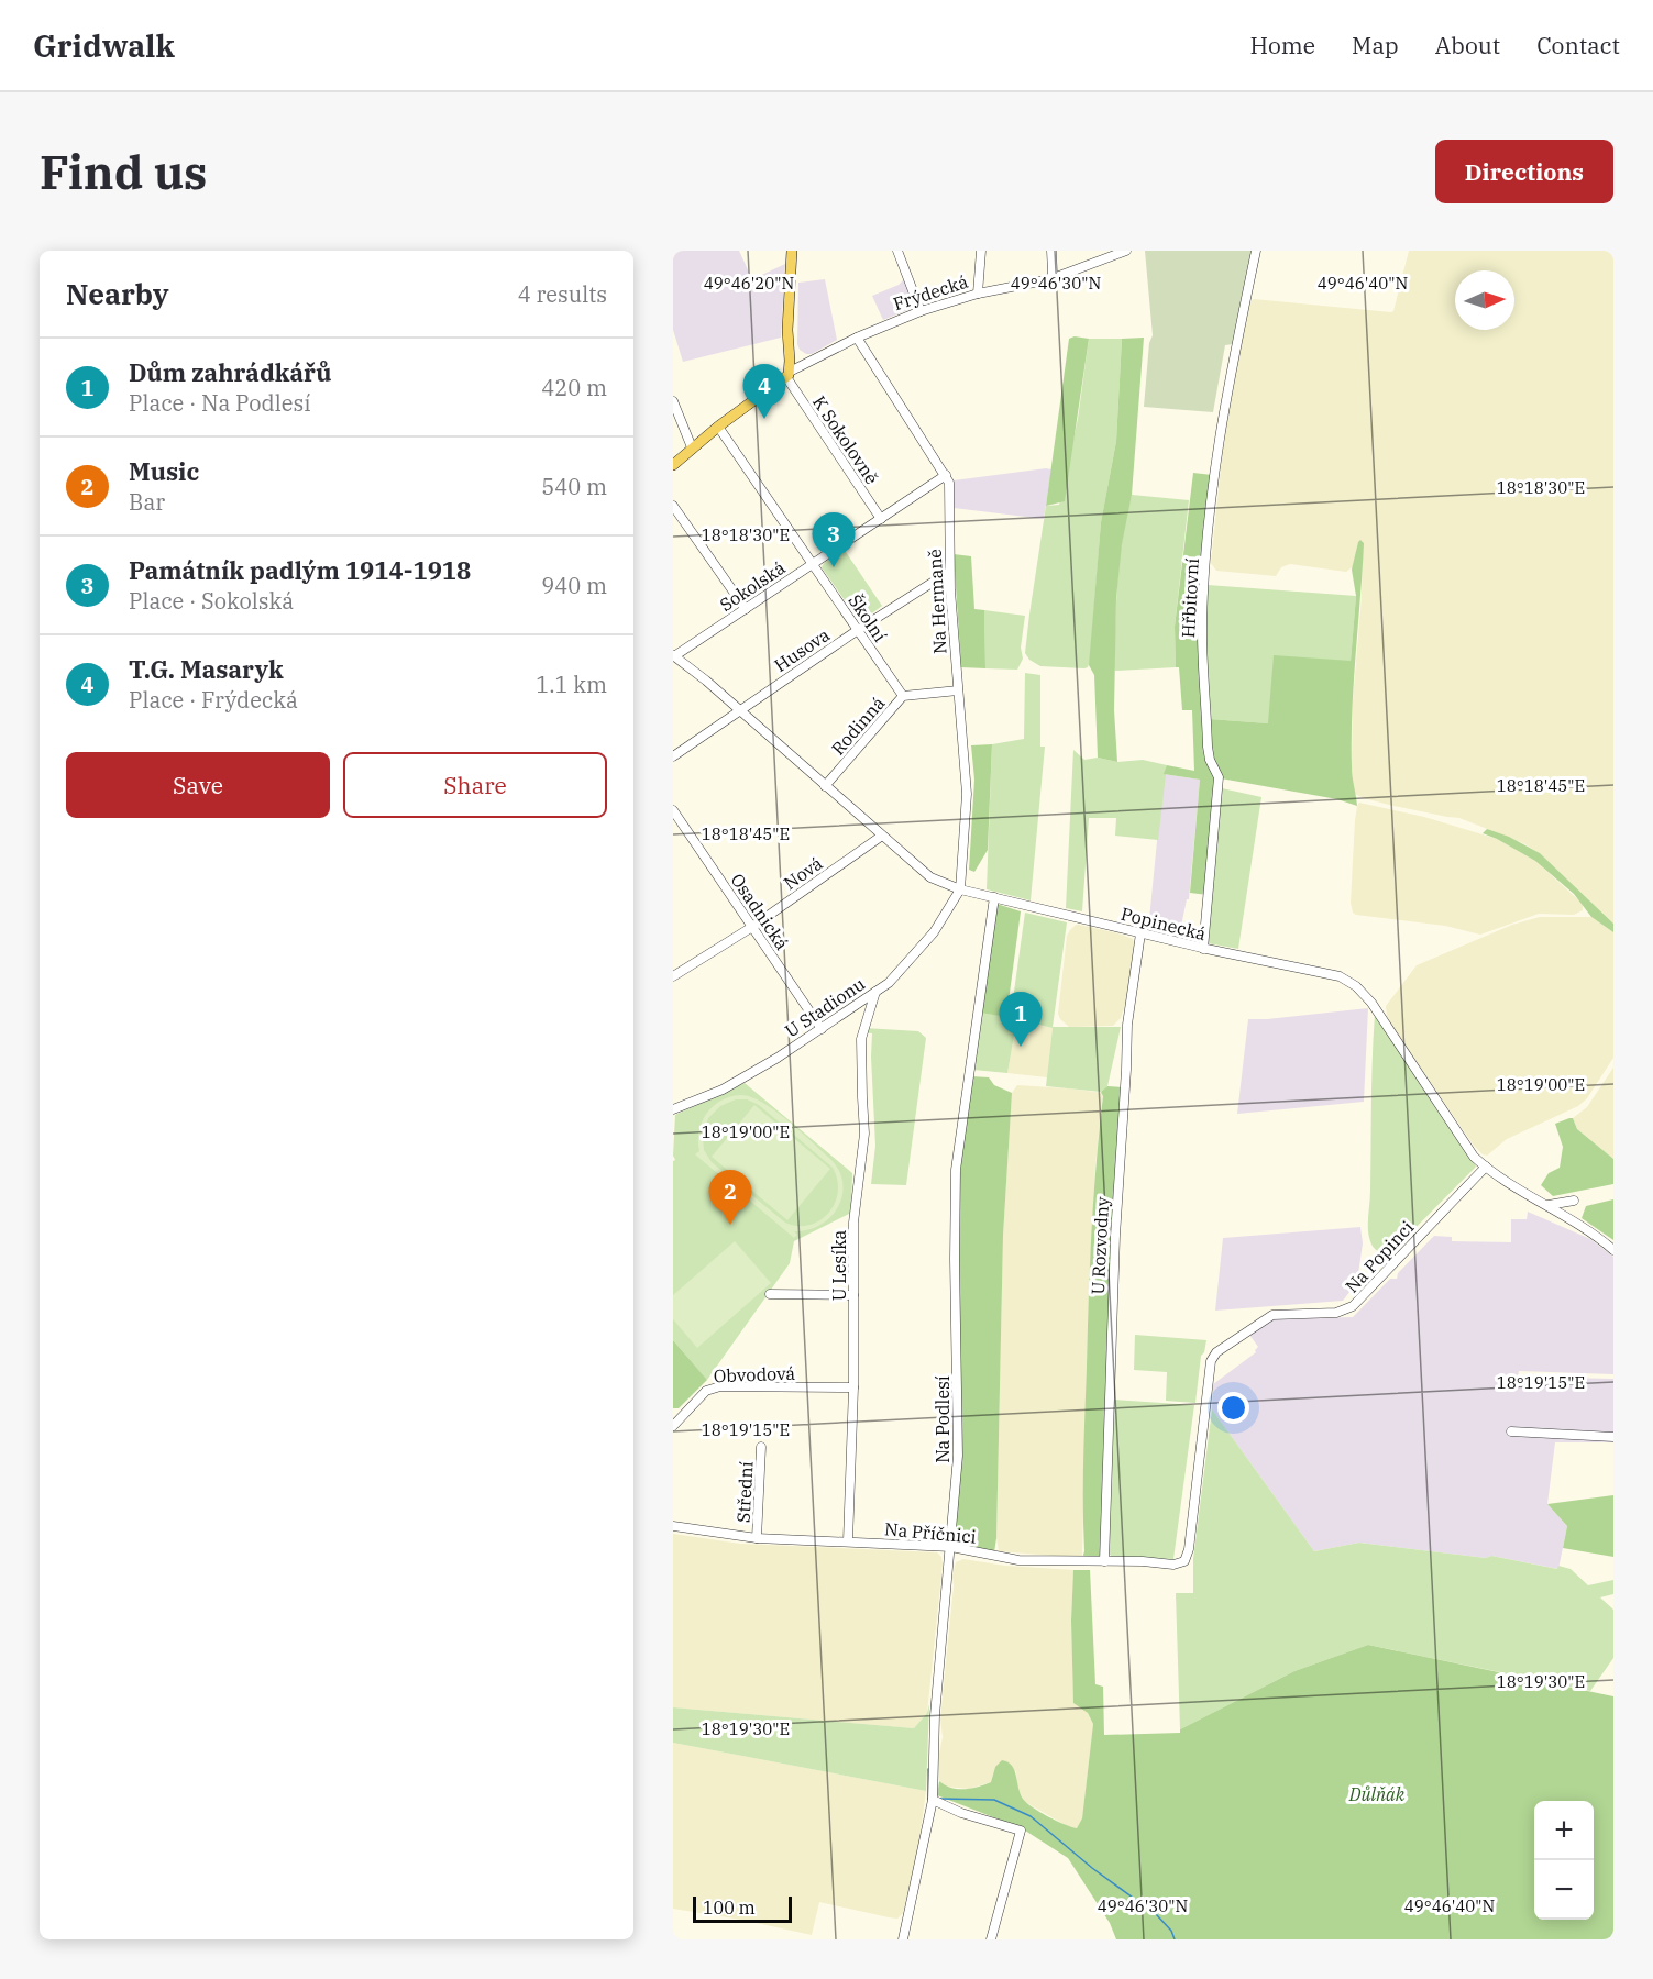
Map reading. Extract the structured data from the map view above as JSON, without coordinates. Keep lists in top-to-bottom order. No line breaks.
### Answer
{"streets":{"main road":["Frýdecká"],"street":["K Sokolovně","Sokolská","Hřbitovní","Na Hermaně","Školní","Husova","Rodinná","Nová","Osadnická","Popinecká","U Stadionu","U Rozvodny","Na Popinci","U Lesíka","Obvodová","Na Podlesí","Střední","Na Příčnici"]},"crossings":[["Frýdecká","K Sokolovně"],["Frýdecká","Na Hermaně"],["Frýdecká","Školní"],["K Sokolovně","Sokolská"],["Sokolská","Na Hermaně"],["Sokolská","Školní"],["Sokolská","Popinecká"],["Hřbitovní","Popinecká"],["Na Hermaně","Husova"],["Na Hermaně","Rodinná"],["Na Hermaně","Popinecká"],["Na Hermaně","U Stadionu"],["Školní","Husova"],["Školní","Rodinná"],["Husova","Popinecká"],["Rodinná","Popinecká"],["Nová","Osadnická"],["Nová","Popinecká"],["Osadnická","U Stadionu"],["Popinecká","U Stadionu"],["Popinecká","U Rozvodny"],["Popinecká","Na Popinci"],["Popinecká","Na Podlesí"],["U Stadionu","U Lesíka"],["U Rozvodny","Na Příčnici"],["Na Popinci","Na Příčnici"],["U Lesíka","Obvodová"],["U Lesíka","Na Příčnici"],["Na Podlesí","Na Příčnici"],["Střední","Na Příčnici"]],"parks":["Důlňák"],"scale_bar":"100 m","north":"right","page":{"header":"Gridwalk","nav":["Home","Map","About","Contact"],"buttons":["Directions",["Save","Share"]],"title":"Find us","heading":["Nearby","4 results"],"list":[{"mark":"1","name":"Dům zahrádkářů","note":"Place · Na Podlesí","value":"420 m"},{"mark":"2","name":"Music","note":"Bar","value":"540 m"},{"mark":"3","name":"Památník padlým 1914-1918","note":"Place · Sokolská","value":"940 m"},{"mark":"4","name":"T.G. Masaryk","note":"Place · Frýdecká","value":"1.1 km"}],"pins":["4","3","1","2"],"map_buttons":["+","−"],"scale":"100 m"},"coordinates":["49°46'20\"N","49°46'30\"N","49°46'40\"N","18°18'30\"E","18°18'45\"E","18°19'00\"E","18°19'15\"E","18°19'30\"E"]}
